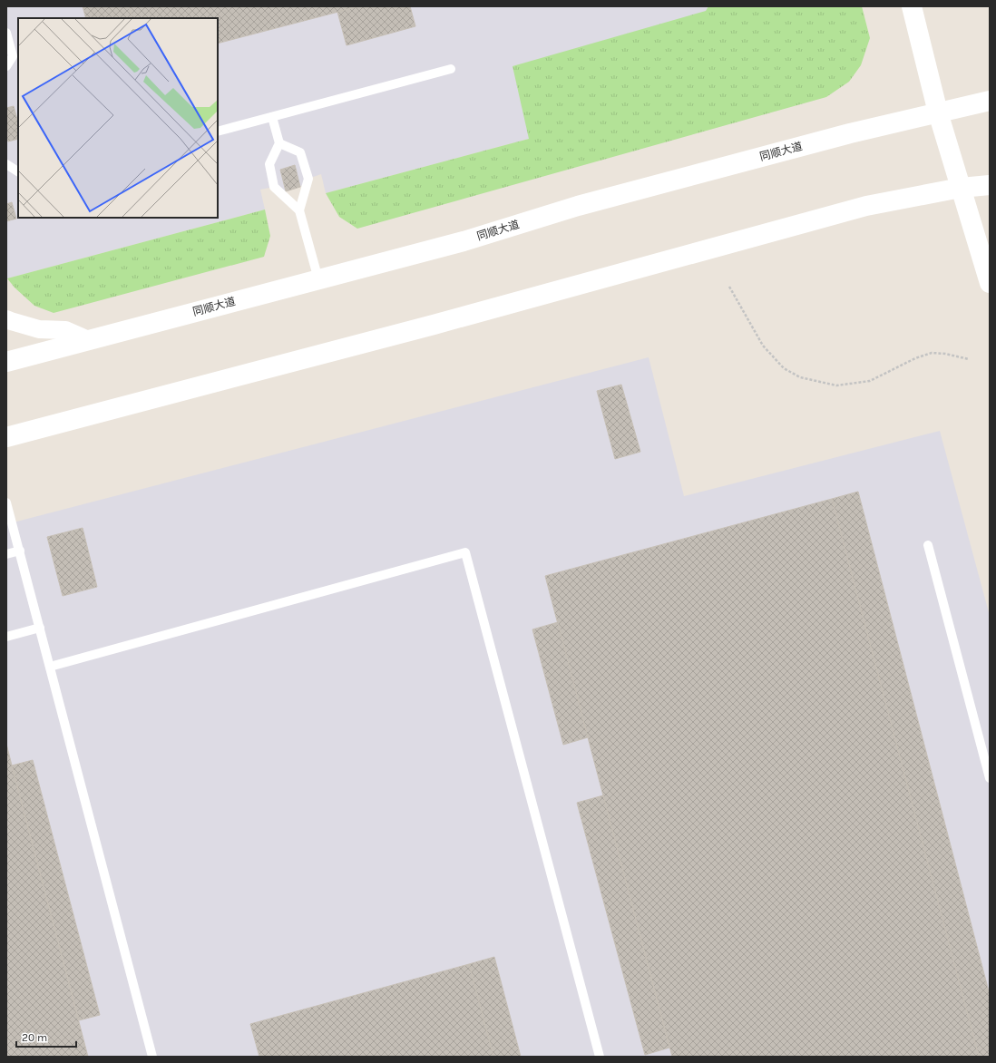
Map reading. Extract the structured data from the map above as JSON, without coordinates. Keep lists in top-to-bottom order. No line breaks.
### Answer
{"streets":{"main road":["同顺大道"]},"scale_bar":"20 m"}
